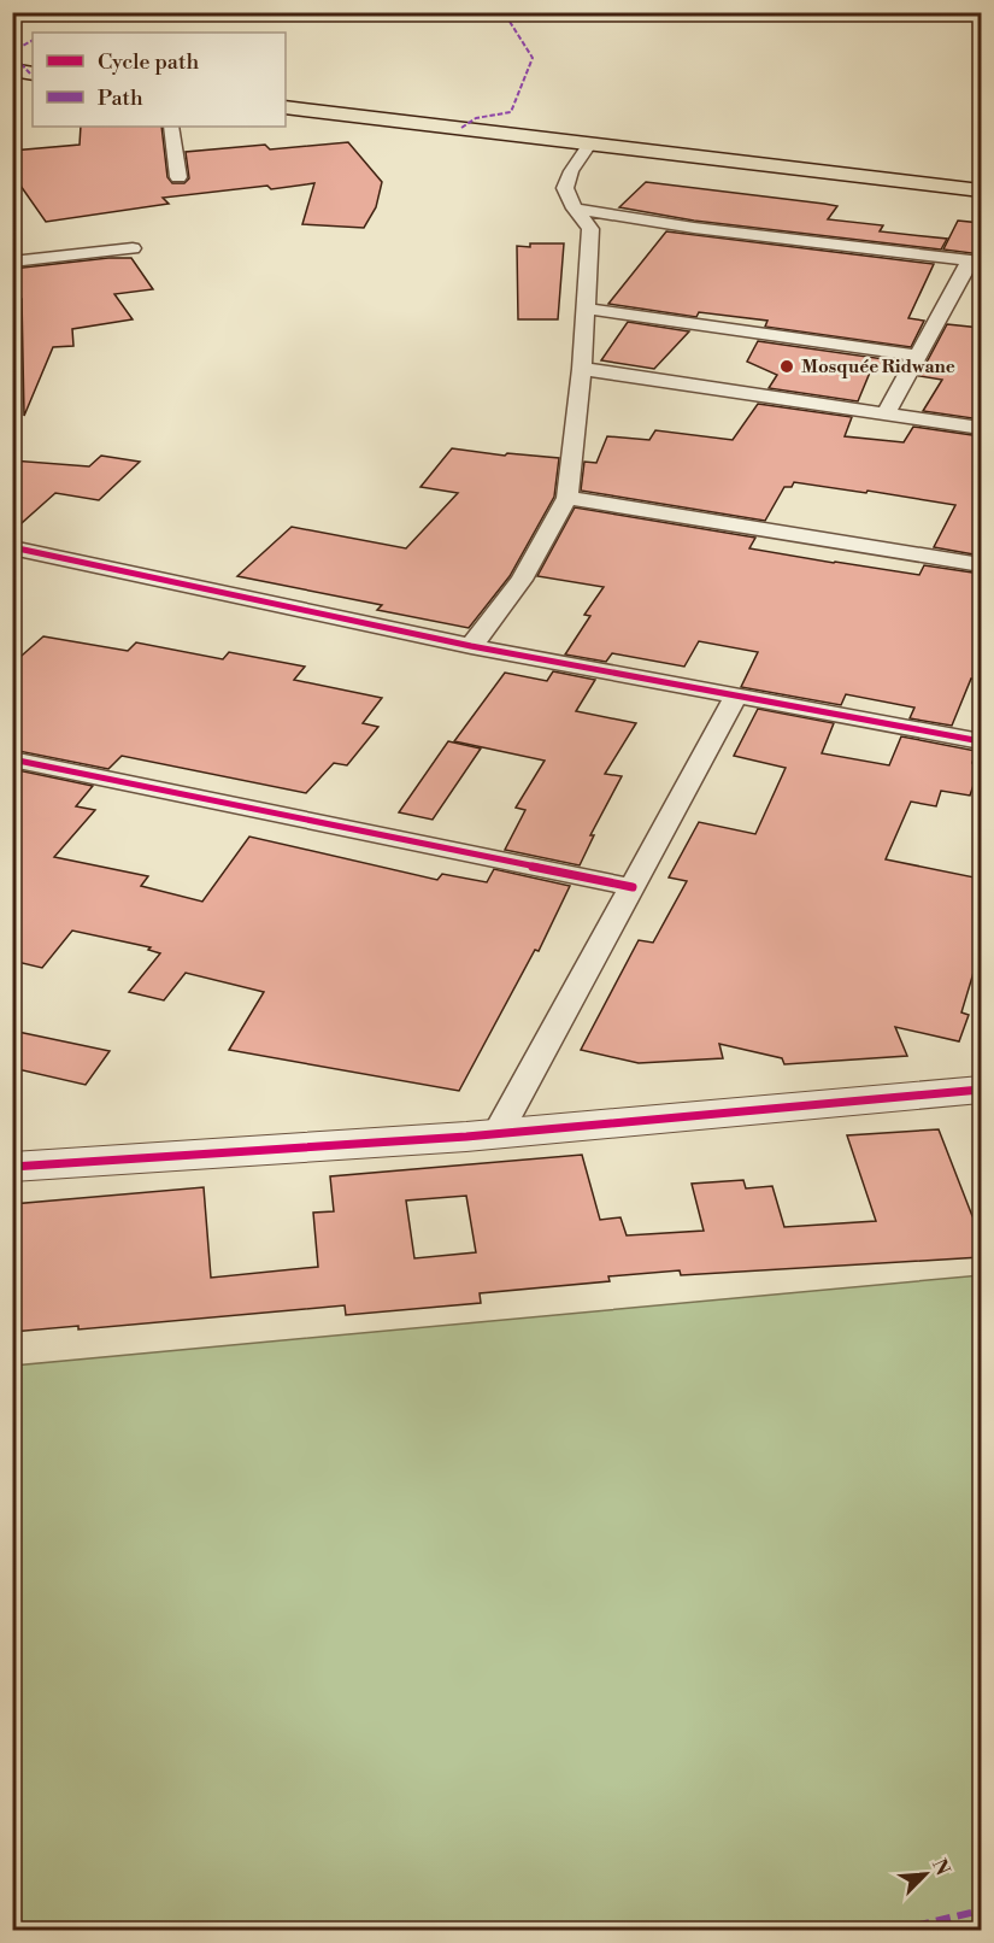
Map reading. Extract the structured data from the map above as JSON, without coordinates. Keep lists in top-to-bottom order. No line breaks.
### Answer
{"places":["Mosquée Ridwane"],"legend":["Cycle path","Path"],"north":"top right"}
